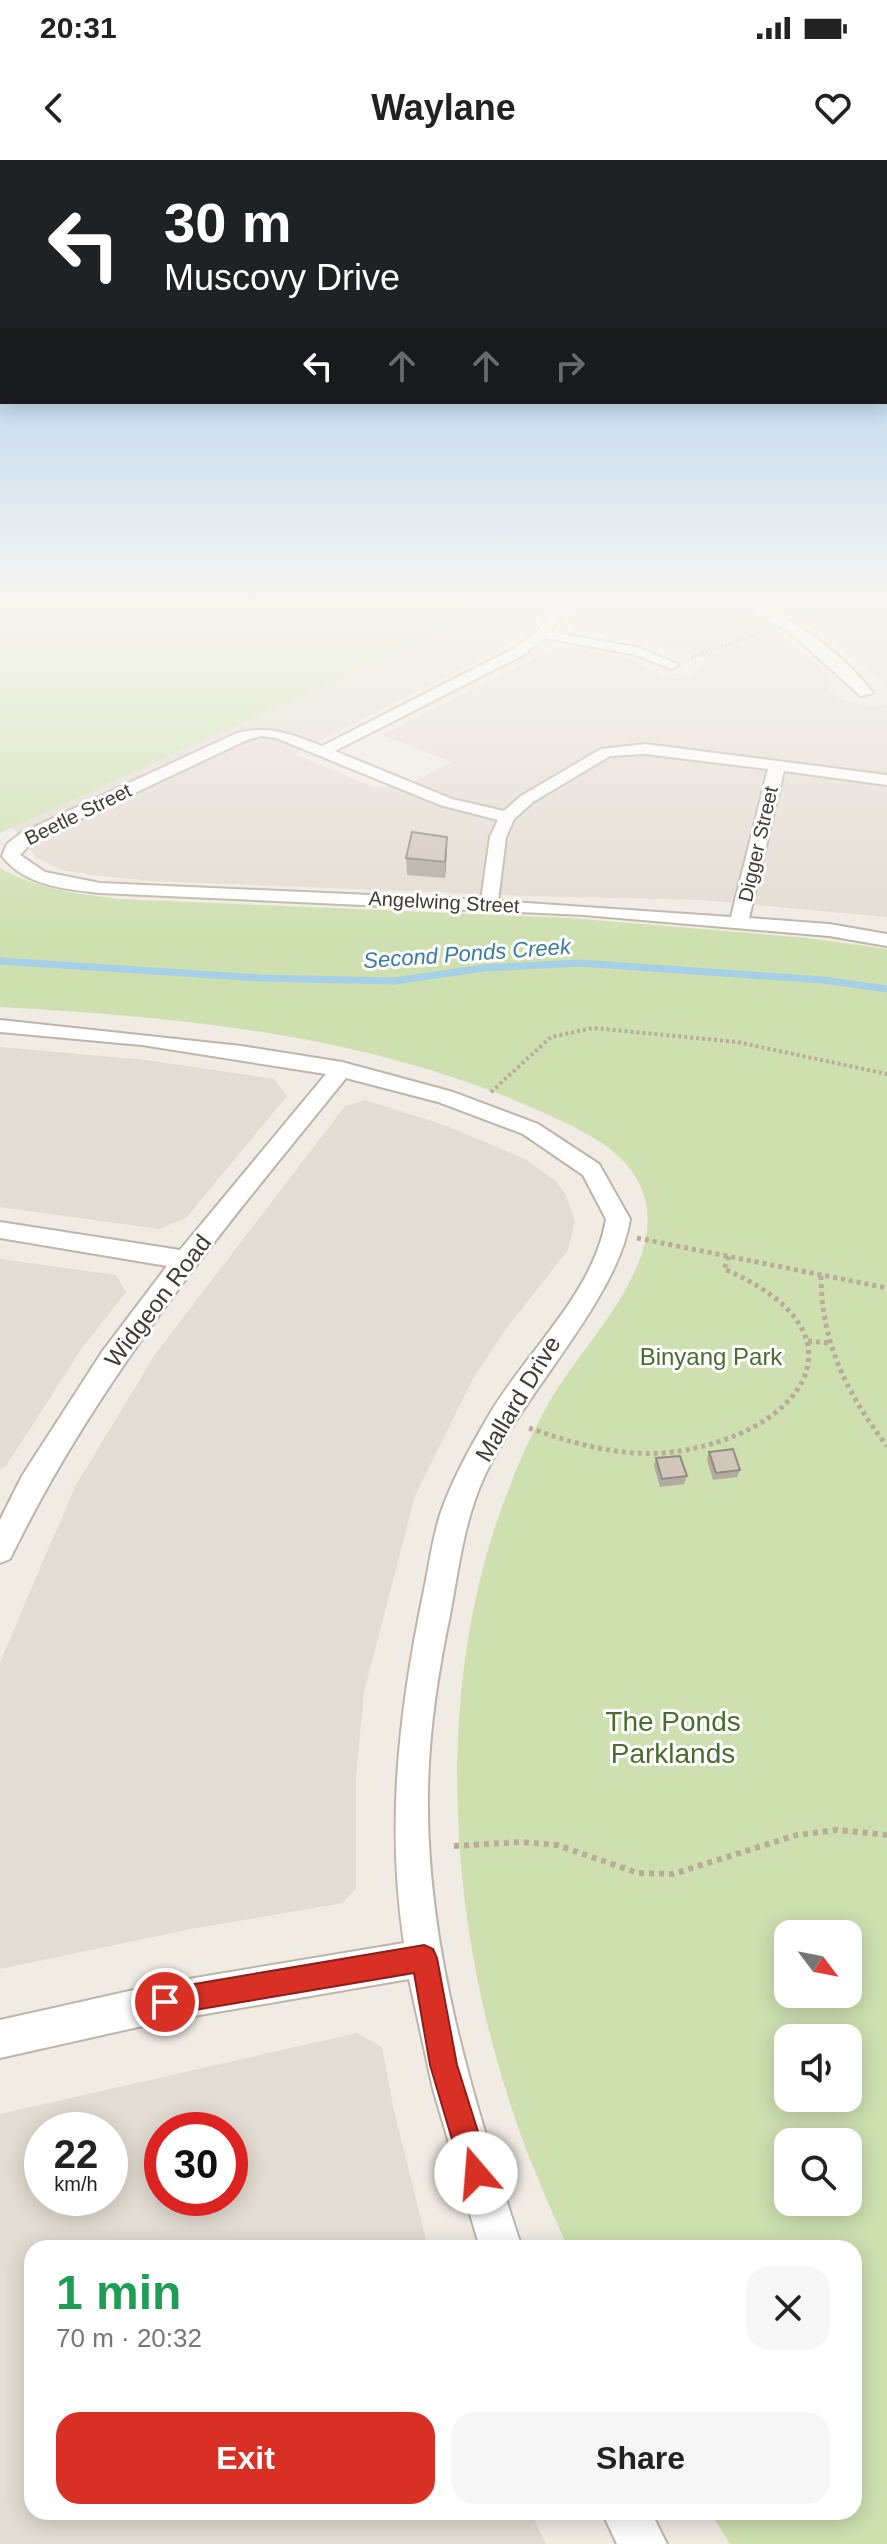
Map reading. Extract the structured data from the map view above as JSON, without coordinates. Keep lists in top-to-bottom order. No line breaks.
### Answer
{"streets":{"street":["Beetle Street","Digger Street","Angelwing Street","Widgeon Road","Mallard Drive"]},"crossings":[["Beetle Street","Angelwing Street"],["Digger Street","Angelwing Street"]],"water":["Second Ponds Creek"],"parks":["Binyang Park","The Ponds Parklands"],"north":"bottom right","page":{"status":"20:31","header":"Waylane","turn":["30 m","Muscovy Drive"],"speed":"22 km/h","limit":"30","heading":["1 min","70 m · 20:32"],"buttons":["Exit","Share"]}}
